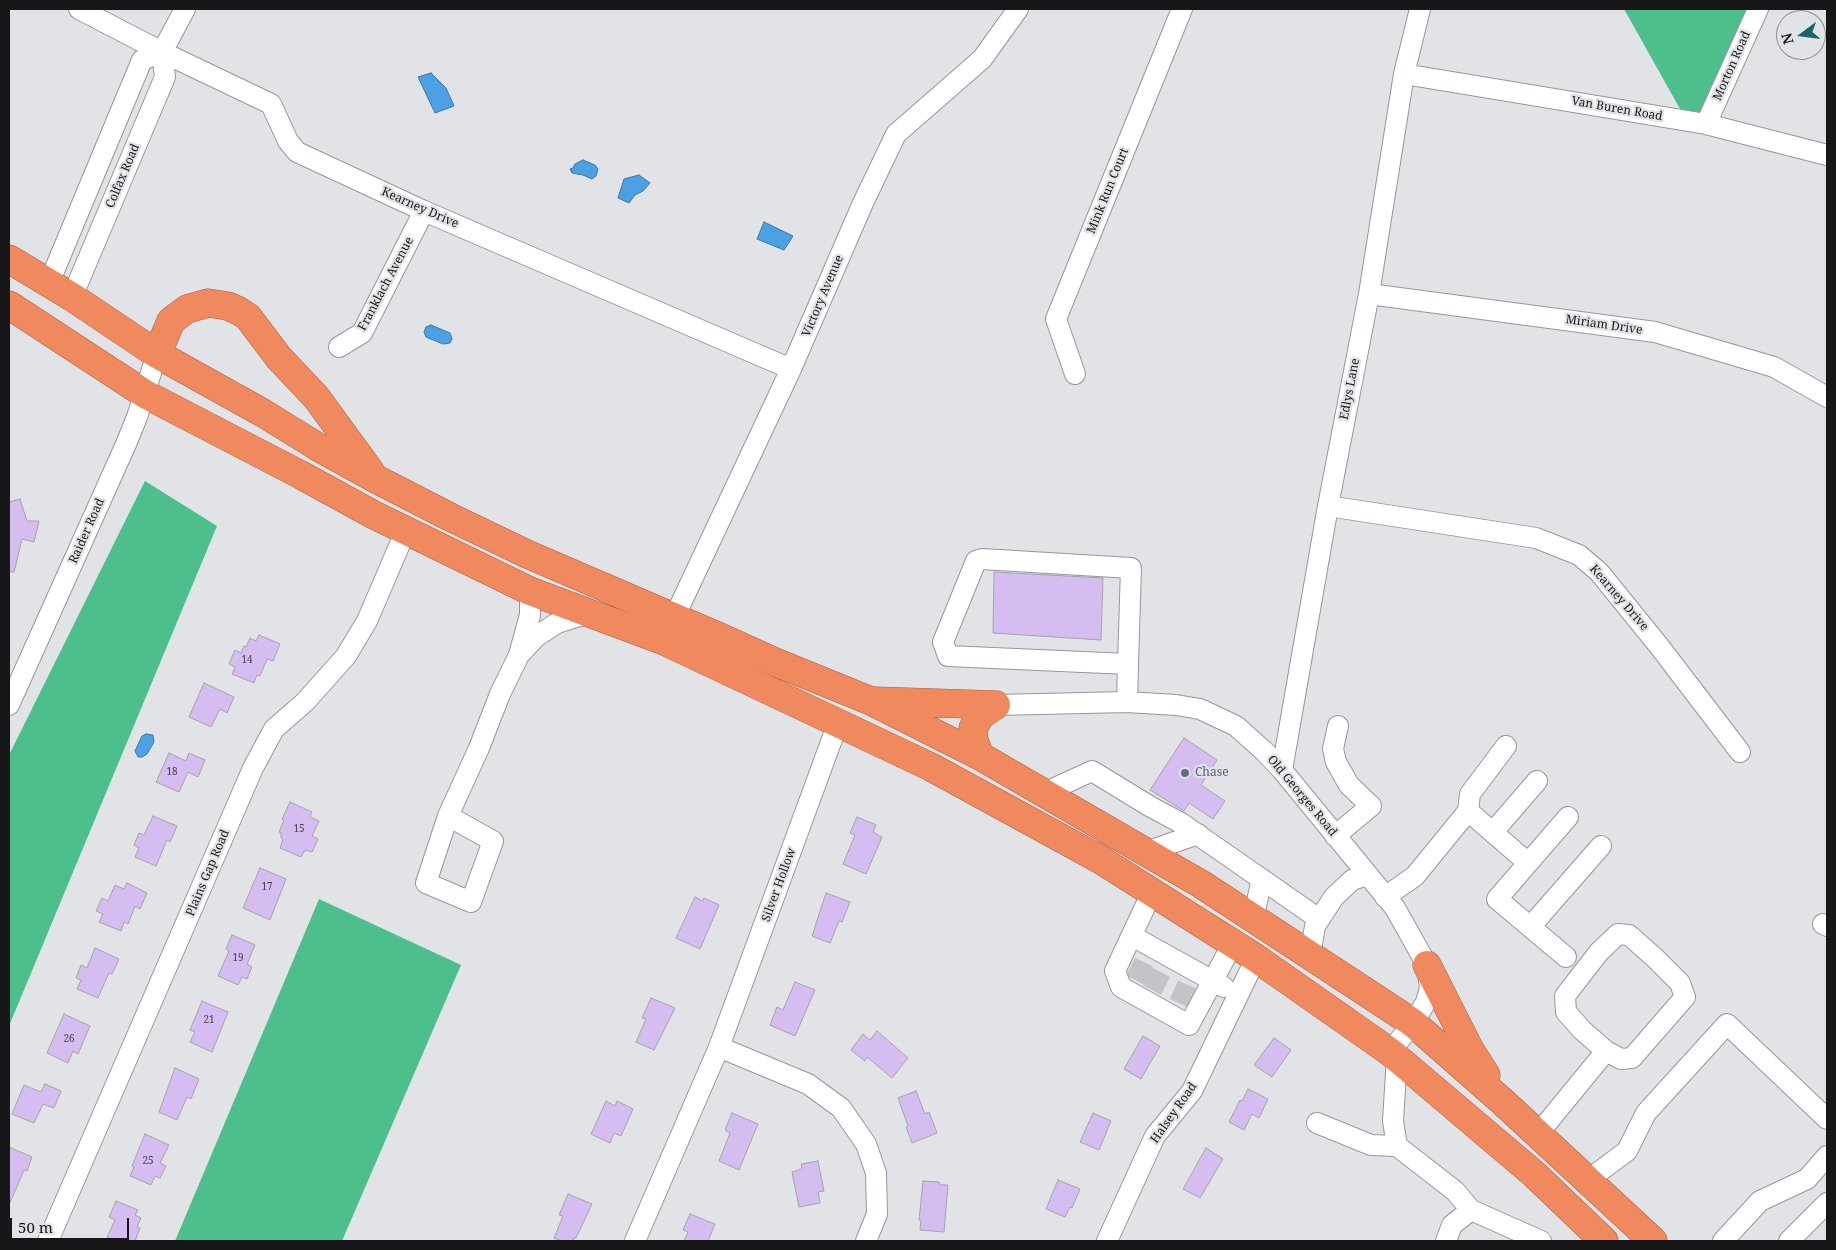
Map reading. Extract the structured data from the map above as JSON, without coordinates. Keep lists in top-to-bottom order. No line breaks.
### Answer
{"streets":{"street":["Morton Road","Van Buren Road","Colfax Road","Mink Run Court","Kearney Drive","Franklach Avenue","Victory Avenue","Miriam Drive","Edlys Lane","Raider Road","Old Georges Road","Plains Gap Road","Silver Hollow","Halsey Road"]},"crossings":[["Morton Road","Van Buren Road"],["Van Buren Road","Edlys Lane"],["Colfax Road","Kearney Drive"],["Kearney Drive","Franklach Avenue"],["Kearney Drive","Victory Avenue"],["Kearney Drive","Edlys Lane"],["Miriam Drive","Edlys Lane"],["Edlys Lane","Old Georges Road"]],"places":["Chase"],"house_numbers":["14","18","15","17","19","21","26","25"],"scale_bar":"50 m","north":"left"}
